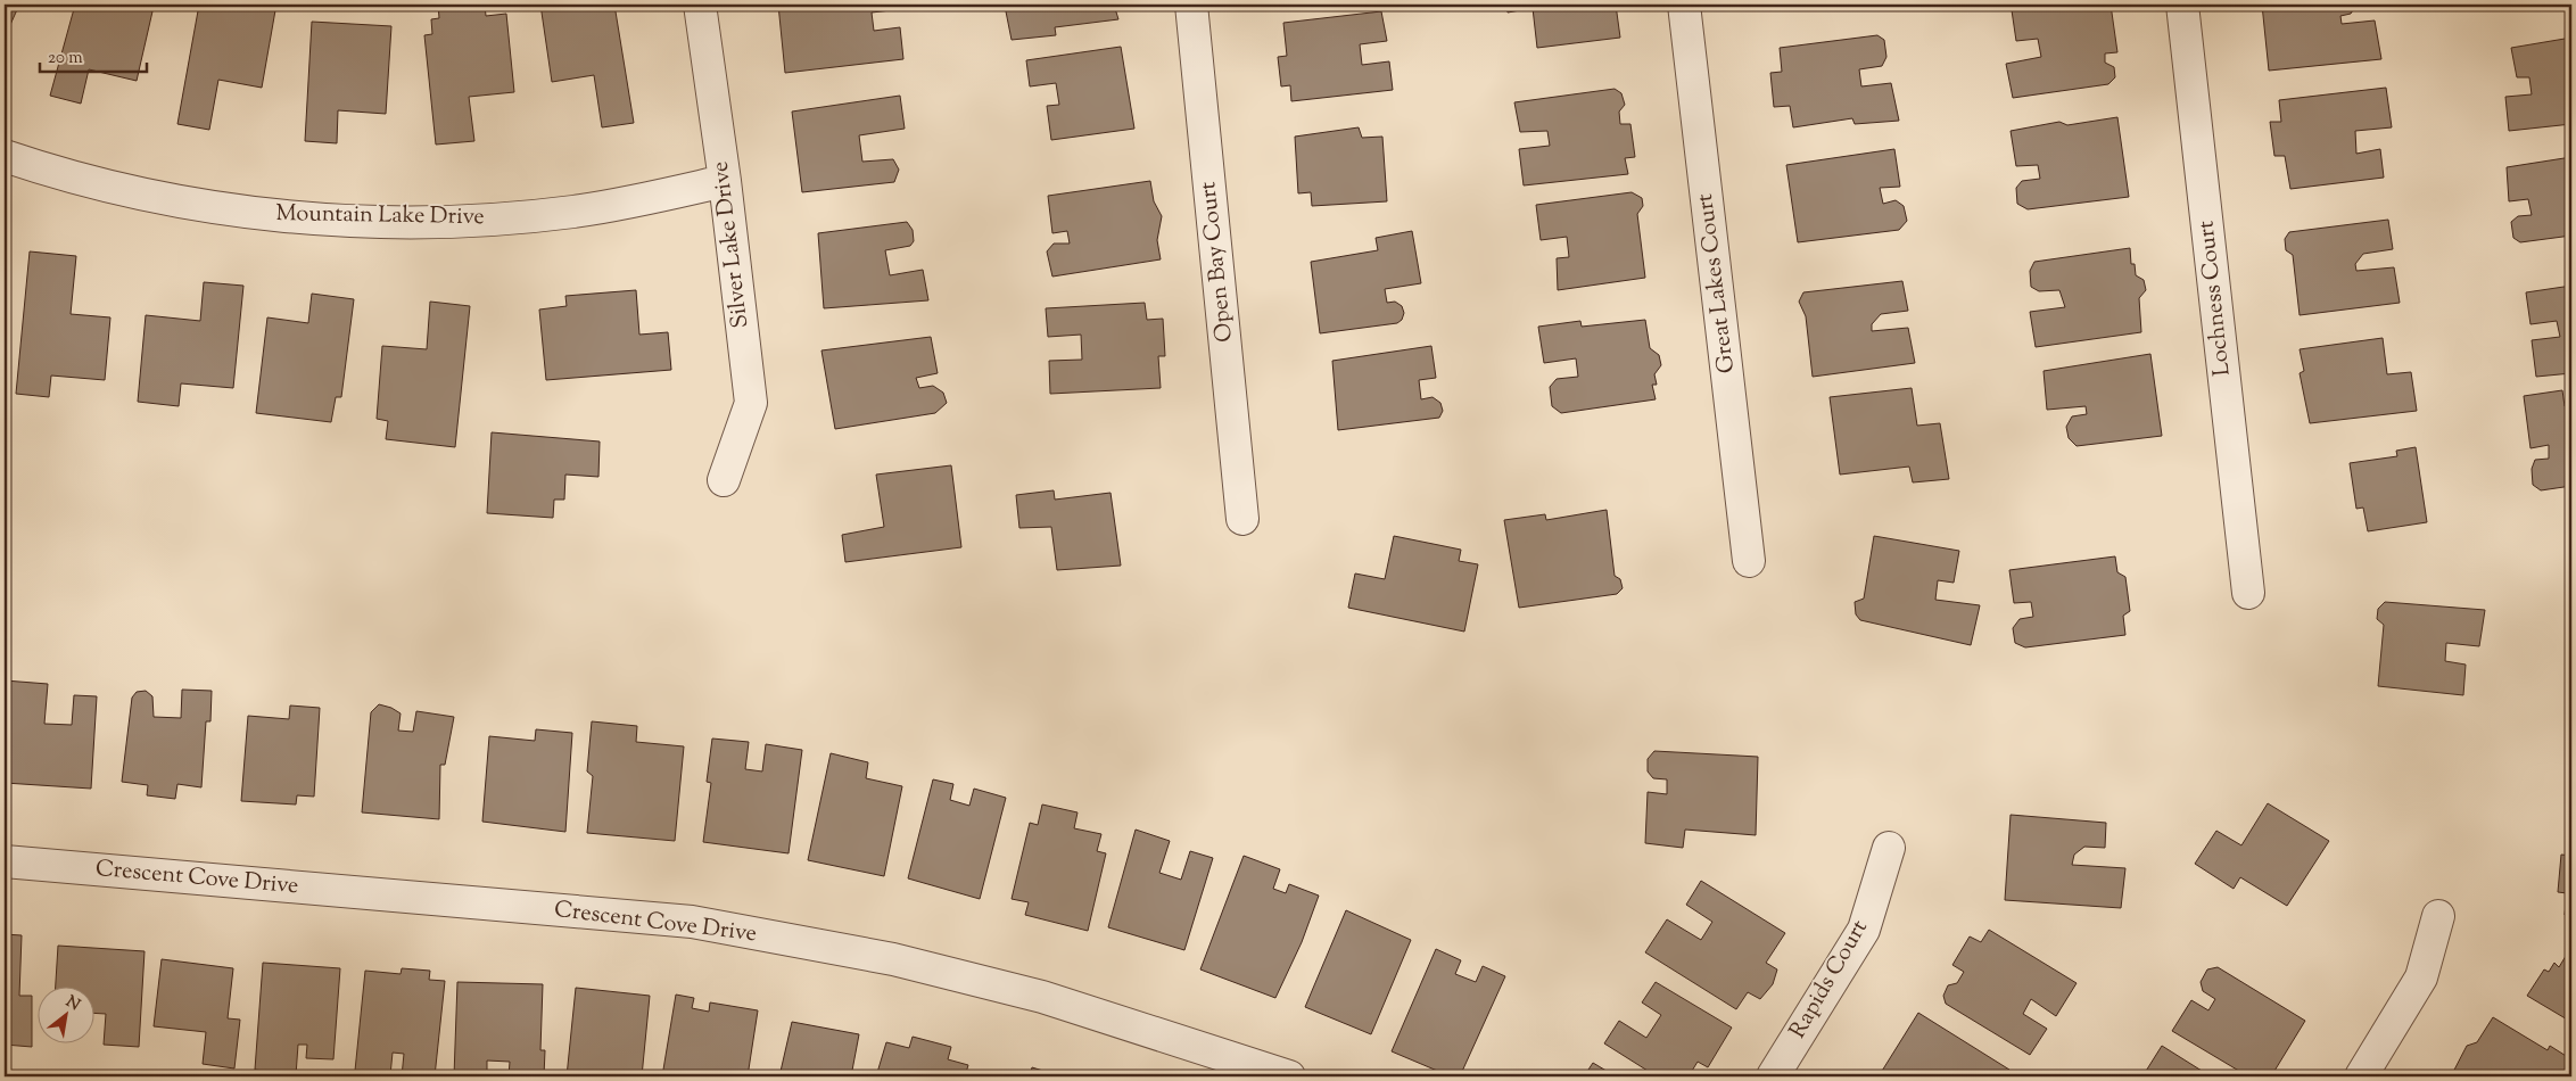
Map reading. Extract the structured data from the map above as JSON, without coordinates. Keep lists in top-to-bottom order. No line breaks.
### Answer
{"streets":{"street":["Mountain Lake Drive","Silver Lake Drive","Open Bay Court","Great Lakes Court","Lochness Court","Crescent Cove Drive","Rapids Court"]},"crossings":[["Mountain Lake Drive","Silver Lake Drive"]],"scale_bar":"20 m","north":"top right"}
